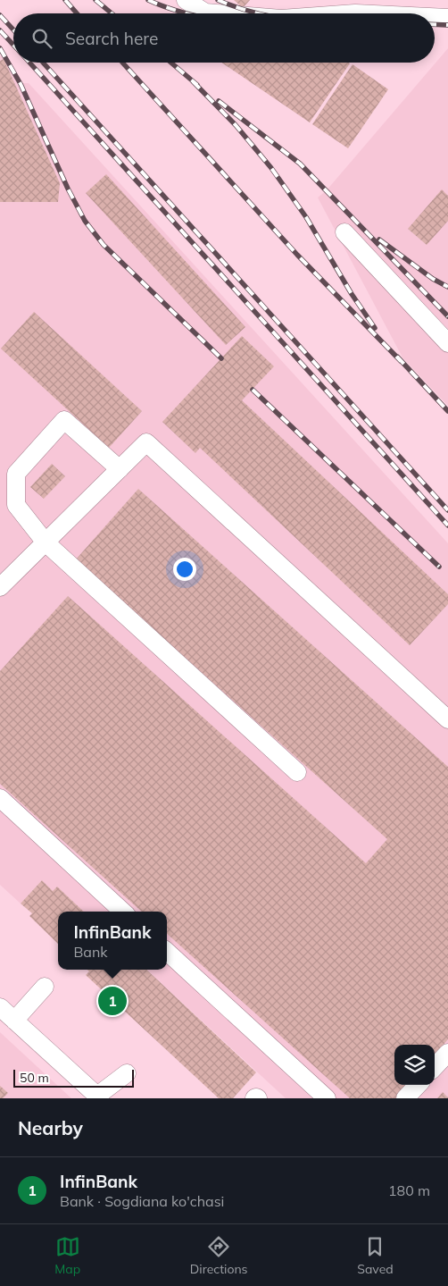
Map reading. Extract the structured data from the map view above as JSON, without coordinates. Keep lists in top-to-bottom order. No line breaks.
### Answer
{"scale_bar":"50 m","page":{"search":"Search here","popup":["InfinBank","Bank"],"pins":"1","scale":"50 m","heading":"Nearby","list":[{"mark":"1","name":"InfinBank","note":"Bank · Sogdiana ko'chasi","value":"180 m"}],"nav":["Map","Directions","Saved"]}}
